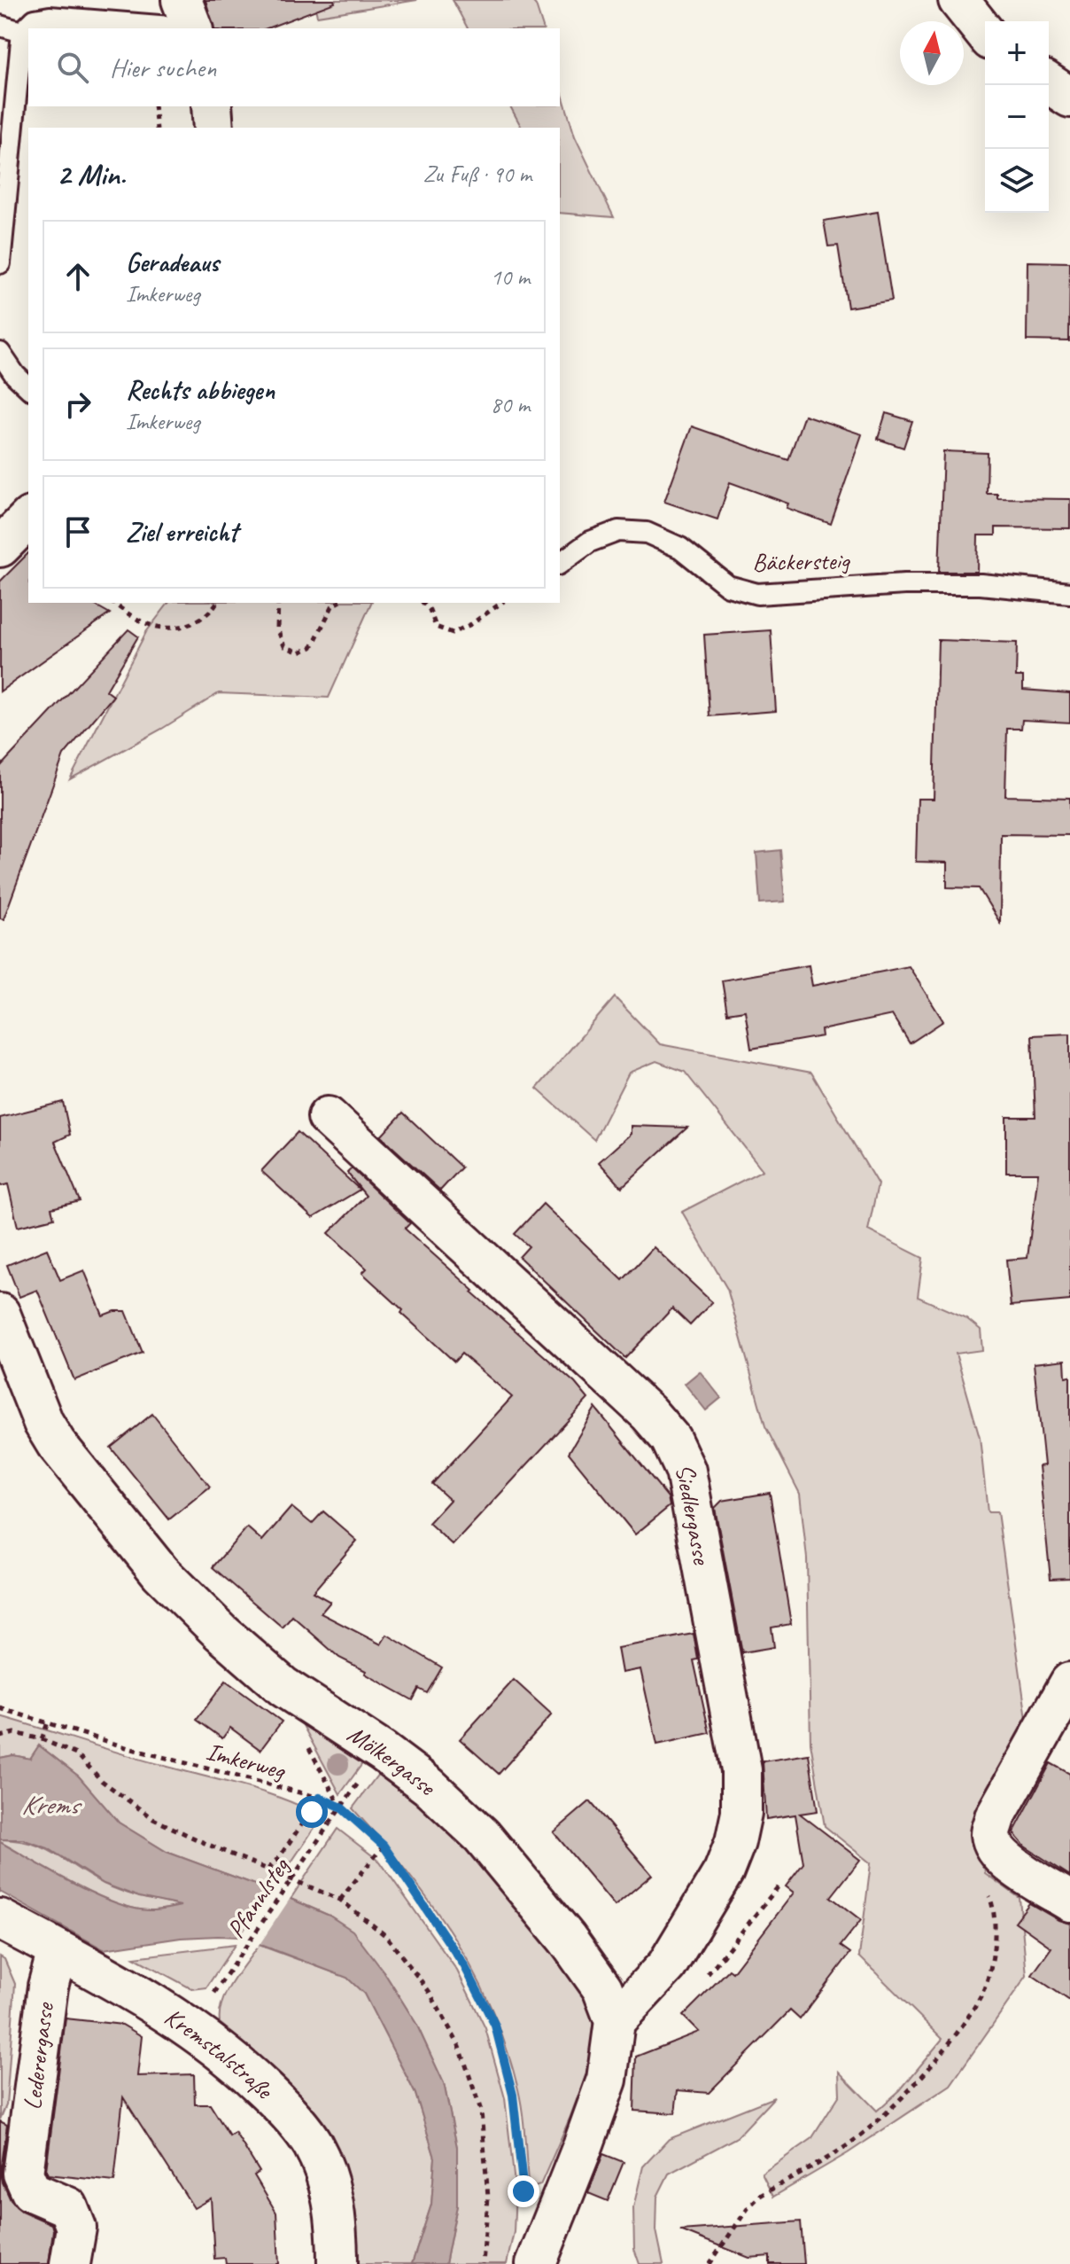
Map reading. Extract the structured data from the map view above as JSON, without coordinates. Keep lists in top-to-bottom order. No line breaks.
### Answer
{"streets":{"street":["Siedlergasse","Mölkergasse","Kremstalstraße","Lederergasse"],"lane":["Bäckersteig"],"path":["Imkerweg","Pfannlsteg"]},"crossings":[["Siedlergasse","Mölkergasse"],["Imkerweg","Mölkergasse"],["Imkerweg","Pfannlsteg"],["Kremstalstraße","Lederergasse"]],"water":["Krems"],"north":"top","page":{"map_buttons":["+","−"],"search":"Hier suchen","heading":["2 Min.","Zu Fuß · 90 m"],"list":[["Geradeaus","Imkerweg","10 m"],["Rechts abbiegen","Imkerweg","80 m"],"Ziel erreicht"]}}
